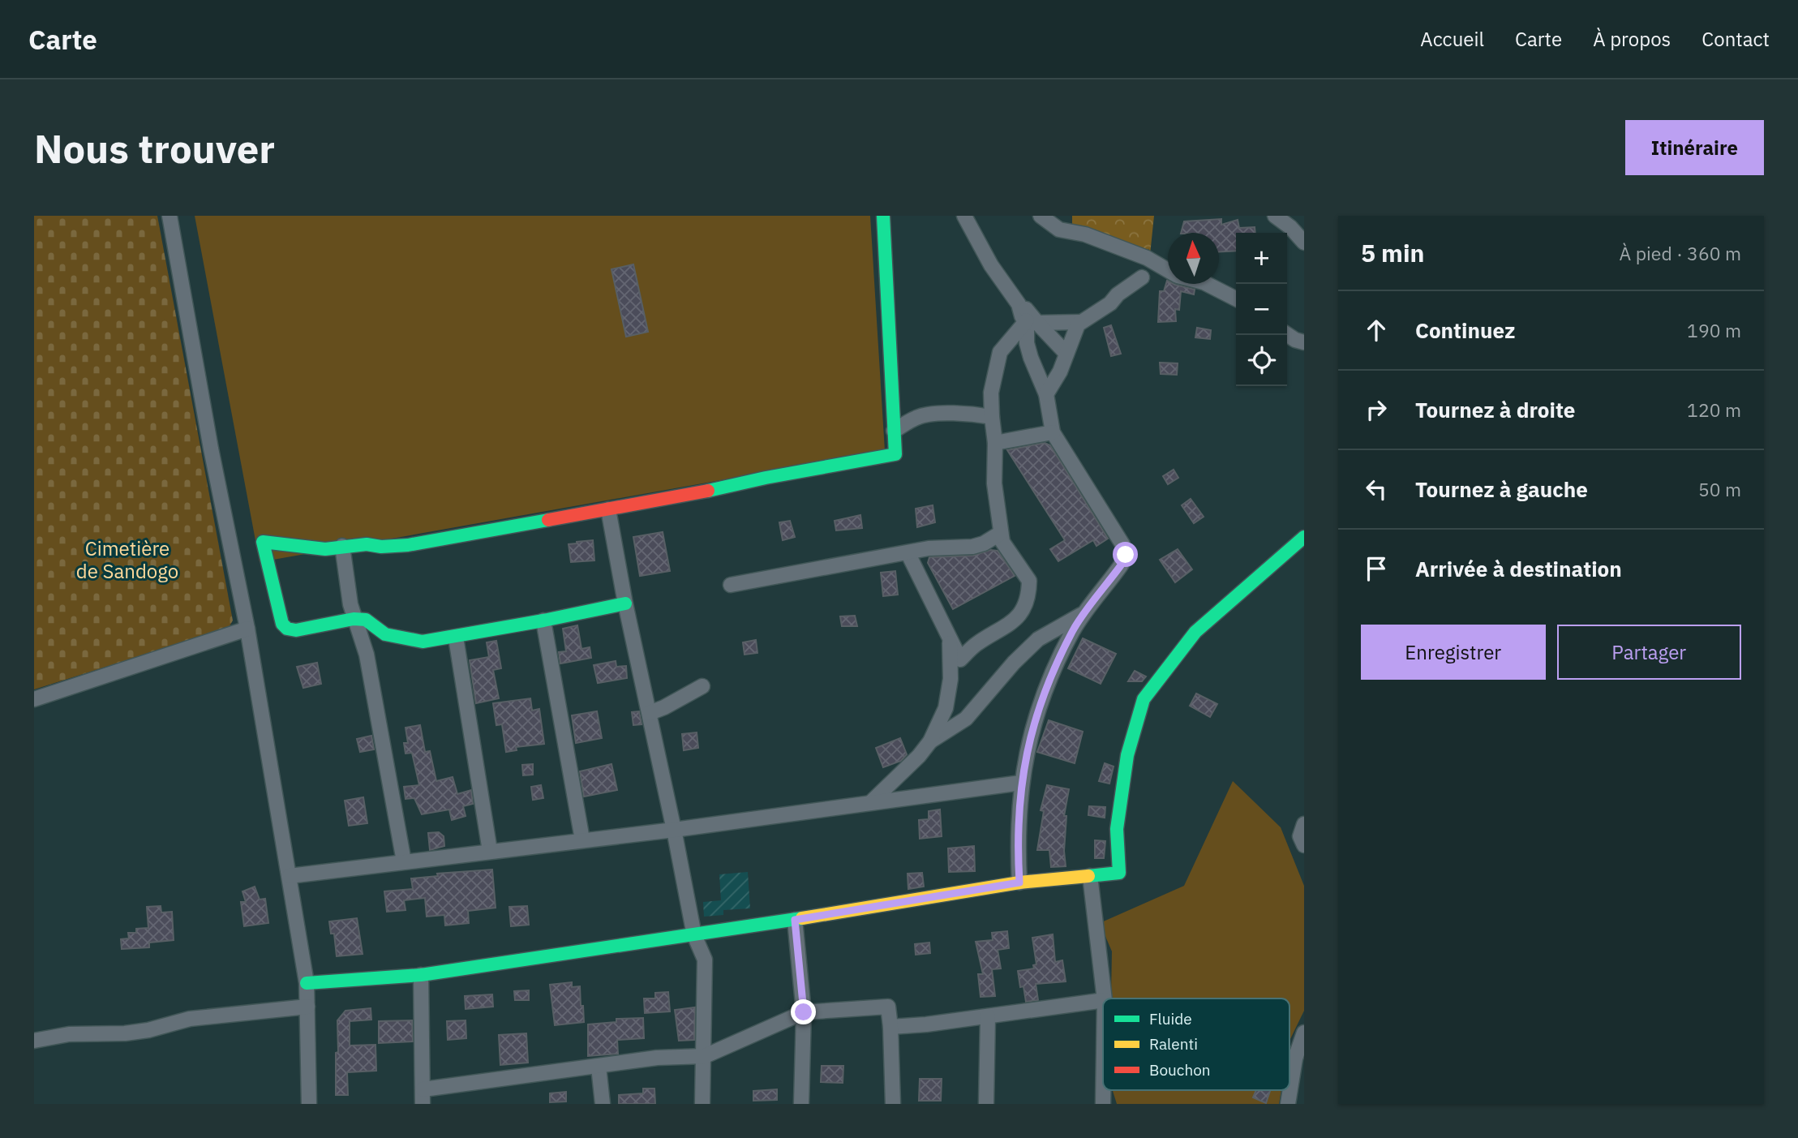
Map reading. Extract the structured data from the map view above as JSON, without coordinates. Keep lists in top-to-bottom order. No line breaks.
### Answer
{"parks":["Cimetière de Sandogo"],"legend":["Fluide","Ralenti","Bouchon"],"north":"top","page":{"header":"Carte","nav":["Accueil","Carte","À propos","Contact"],"buttons":["Itinéraire",["Enregistrer","Partager"]],"title":"Nous trouver","heading":["5 min","À pied · 360 m"],"map_buttons":["+","−"],"list":[["Continuez","190 m"],["Tournez à droite","120 m"],["Tournez à gauche","50 m"],"Arrivée à destination"]}}
